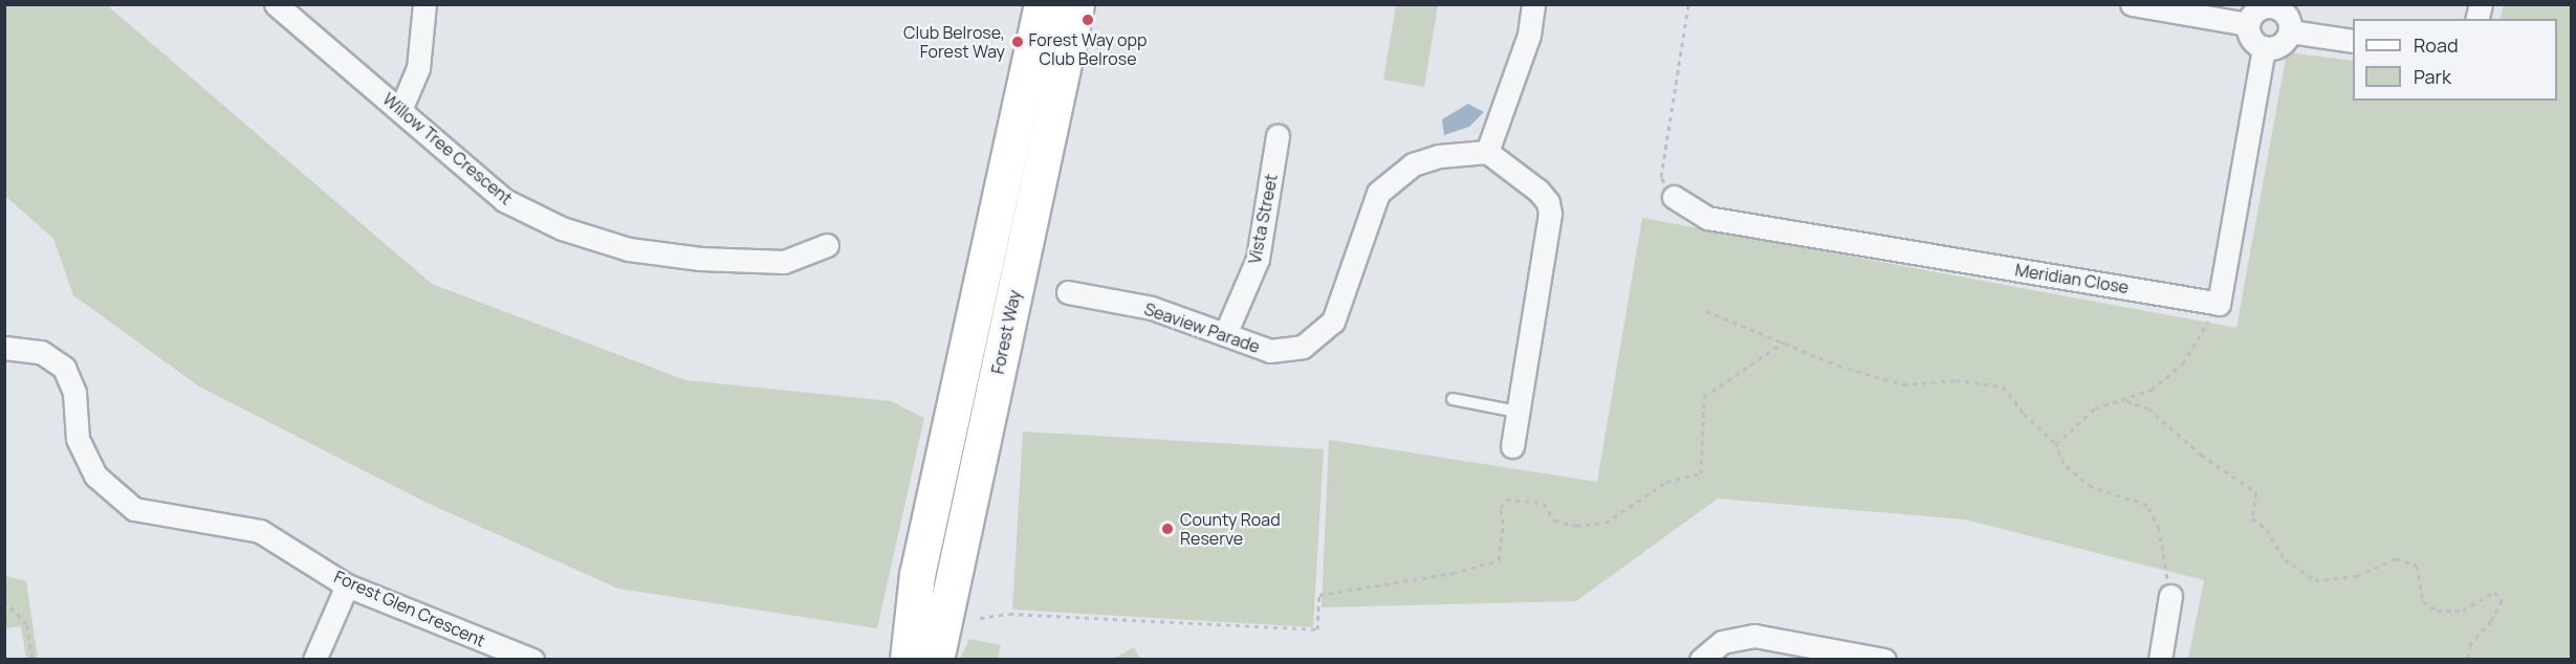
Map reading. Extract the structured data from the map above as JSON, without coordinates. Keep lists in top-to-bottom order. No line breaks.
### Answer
{"streets":{"main road":["Forest Way"],"street":["Willow Tree Crescent","Vista Street","Meridian Close","Seaview Parade","Forest Glen Crescent"]},"crossings":[["Vista Street","Seaview Parade"]],"places":["Forest Way opp Club Belrose","Club Belrose, Forest Way","County Road Reserve"],"legend":["Road","Park"]}
